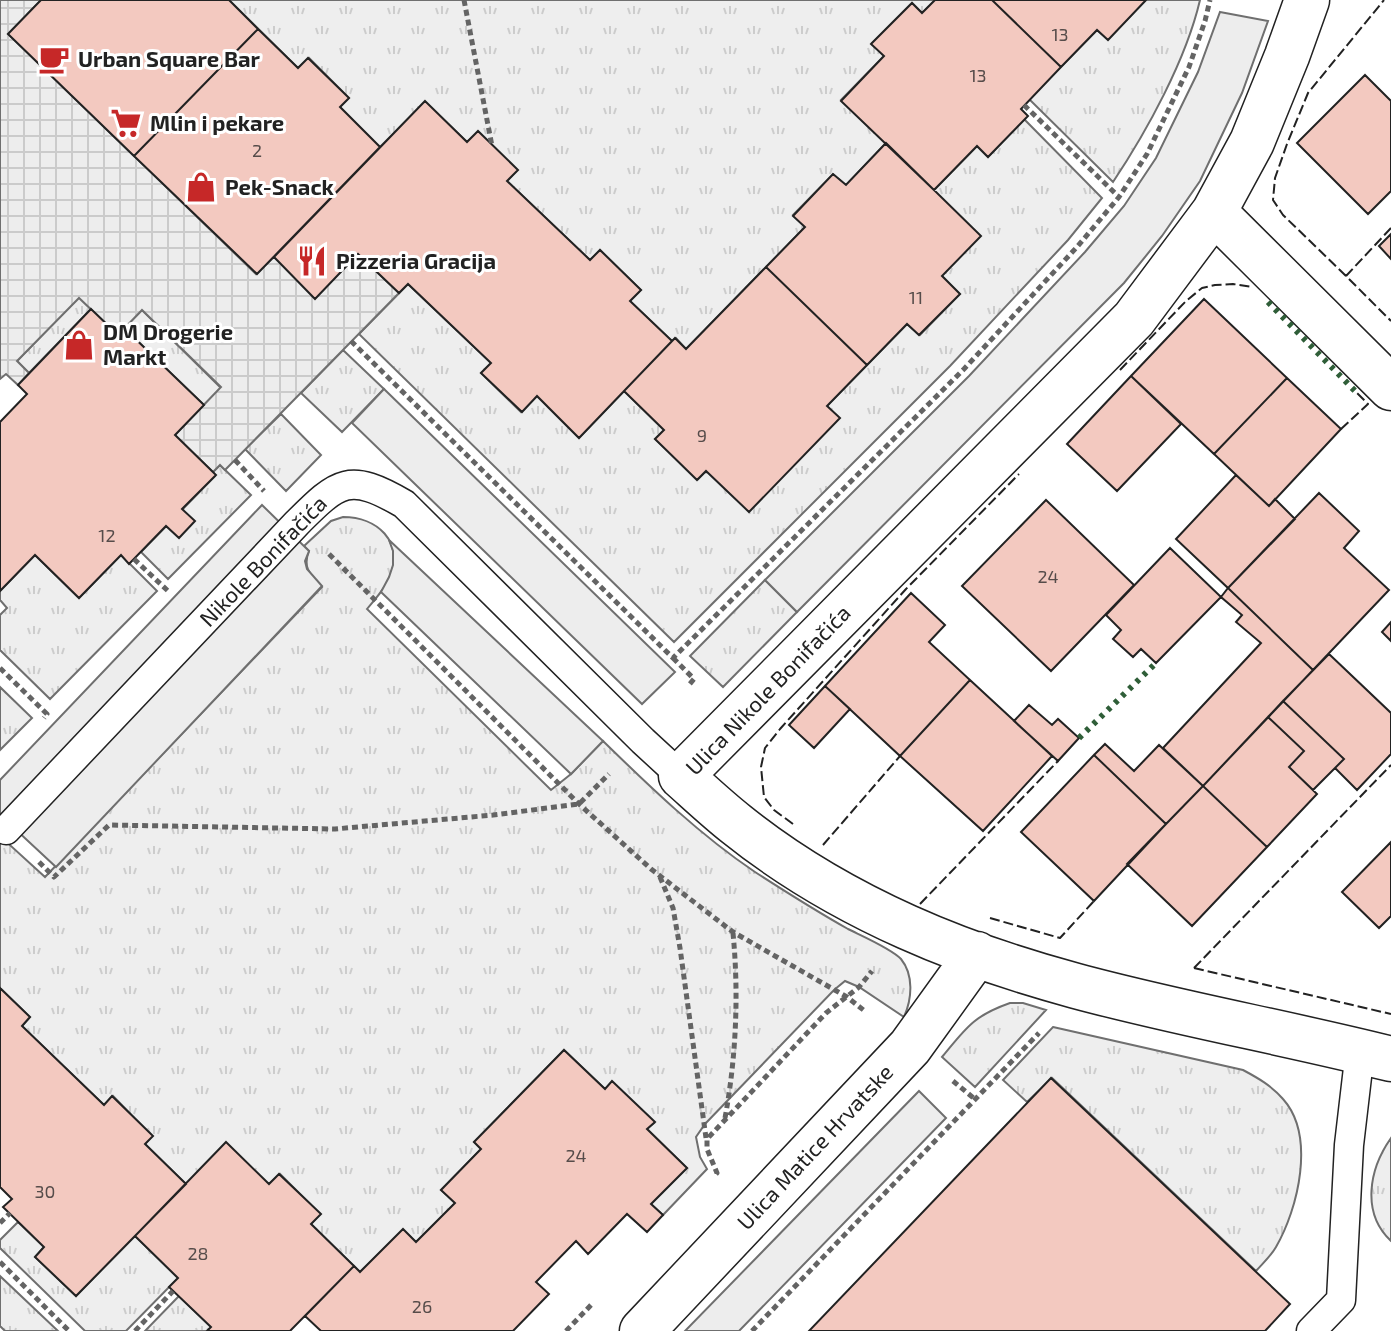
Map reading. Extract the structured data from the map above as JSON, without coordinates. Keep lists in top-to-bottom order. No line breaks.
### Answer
{"streets":{"street":["Ulica Nikole Bonifačića","Ulica Matice Hrvatske"],"lane":["Nikole Bonifačića"]},"crossings":[["Nikole Bonifačića","Ulica Nikole Bonifačića"],["Ulica Nikole Bonifačića","Ulica Matice Hrvatske"]],"places":{"cafe":["Urban Square Bar"],"supermarket":["Mlin i pekare"],"shop":["Pek-Snack","DM Drogerie Markt"],"restaurant":["Pizzeria Gracija"]},"house_numbers":["13","13","2","11","9","12","24","24","30","28","26"]}
